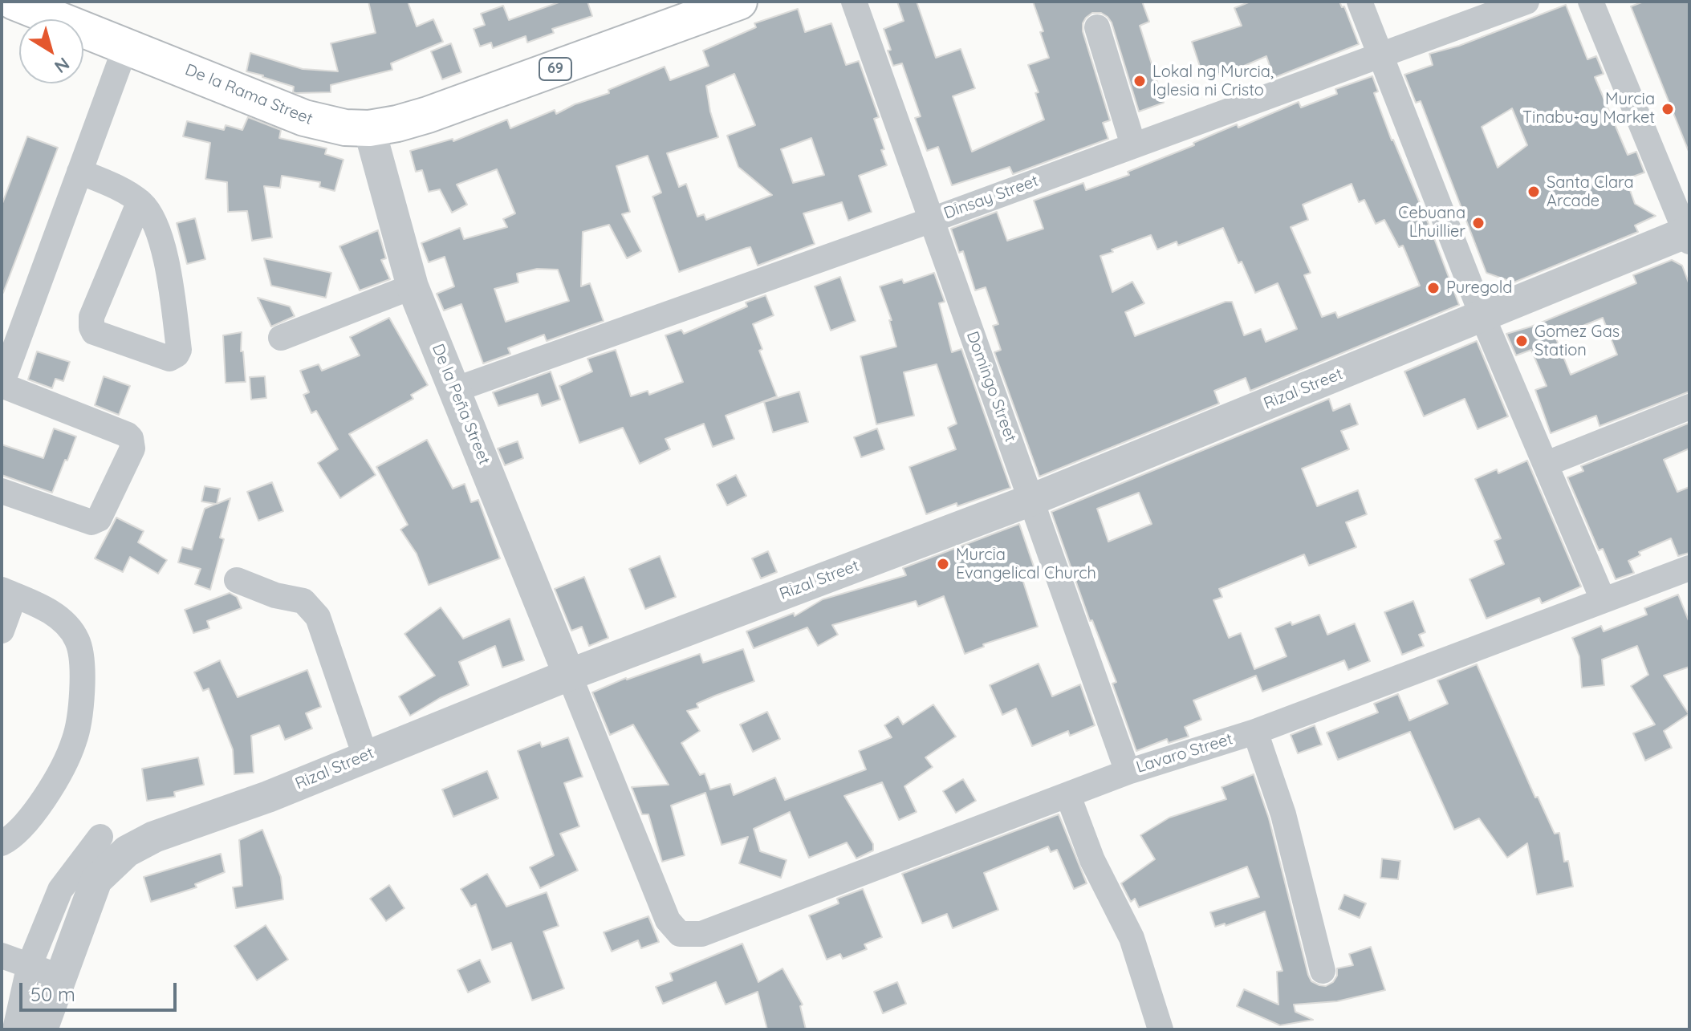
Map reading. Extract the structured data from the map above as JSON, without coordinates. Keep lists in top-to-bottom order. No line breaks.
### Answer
{"streets":{"highway":["69","De la Rama Street"],"street":["Dinsay Street","Domingo Street","Rizal Street","De la Peña Street","Lavaro Street"]},"crossings":[["69","De la Rama Street"],["De la Rama Street","De la Peña Street"],["Dinsay Street","Domingo Street"],["Dinsay Street","De la Peña Street"],["Domingo Street","Rizal Street"],["Domingo Street","Lavaro Street"],["Rizal Street","De la Peña Street"],["Rizal Street","Lavaro Street"],["De la Peña Street","Lavaro Street"]],"places":["Lokal ng Murcia, Iglesia ni Cristo","Murcia Tinabu-ay Market","Santa Clara Arcade","Cebuana Lhuillier","Puregold","Gomez Gas Station","Murcia Evangelical Church"],"scale_bar":"50 m","north":"bottom right"}
